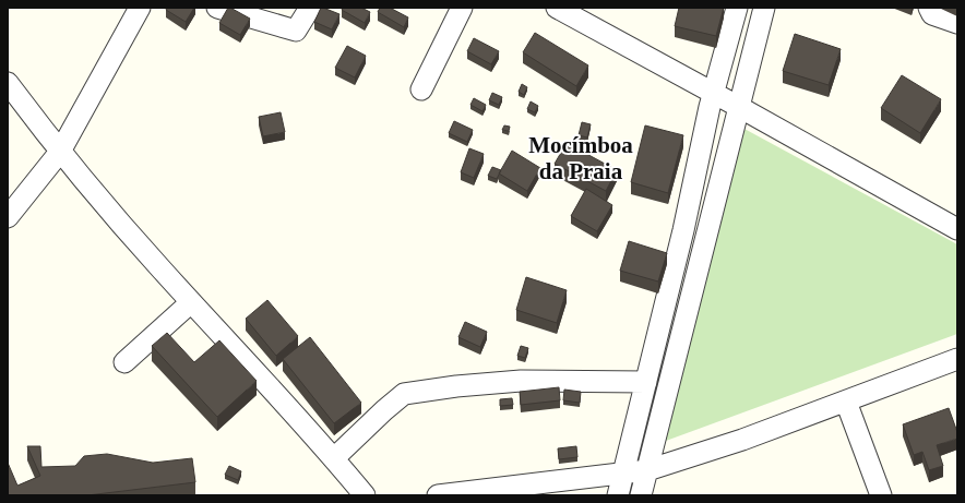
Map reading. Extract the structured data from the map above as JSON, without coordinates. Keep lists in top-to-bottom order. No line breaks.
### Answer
{"districts":["Mocímboa da Praia"]}
